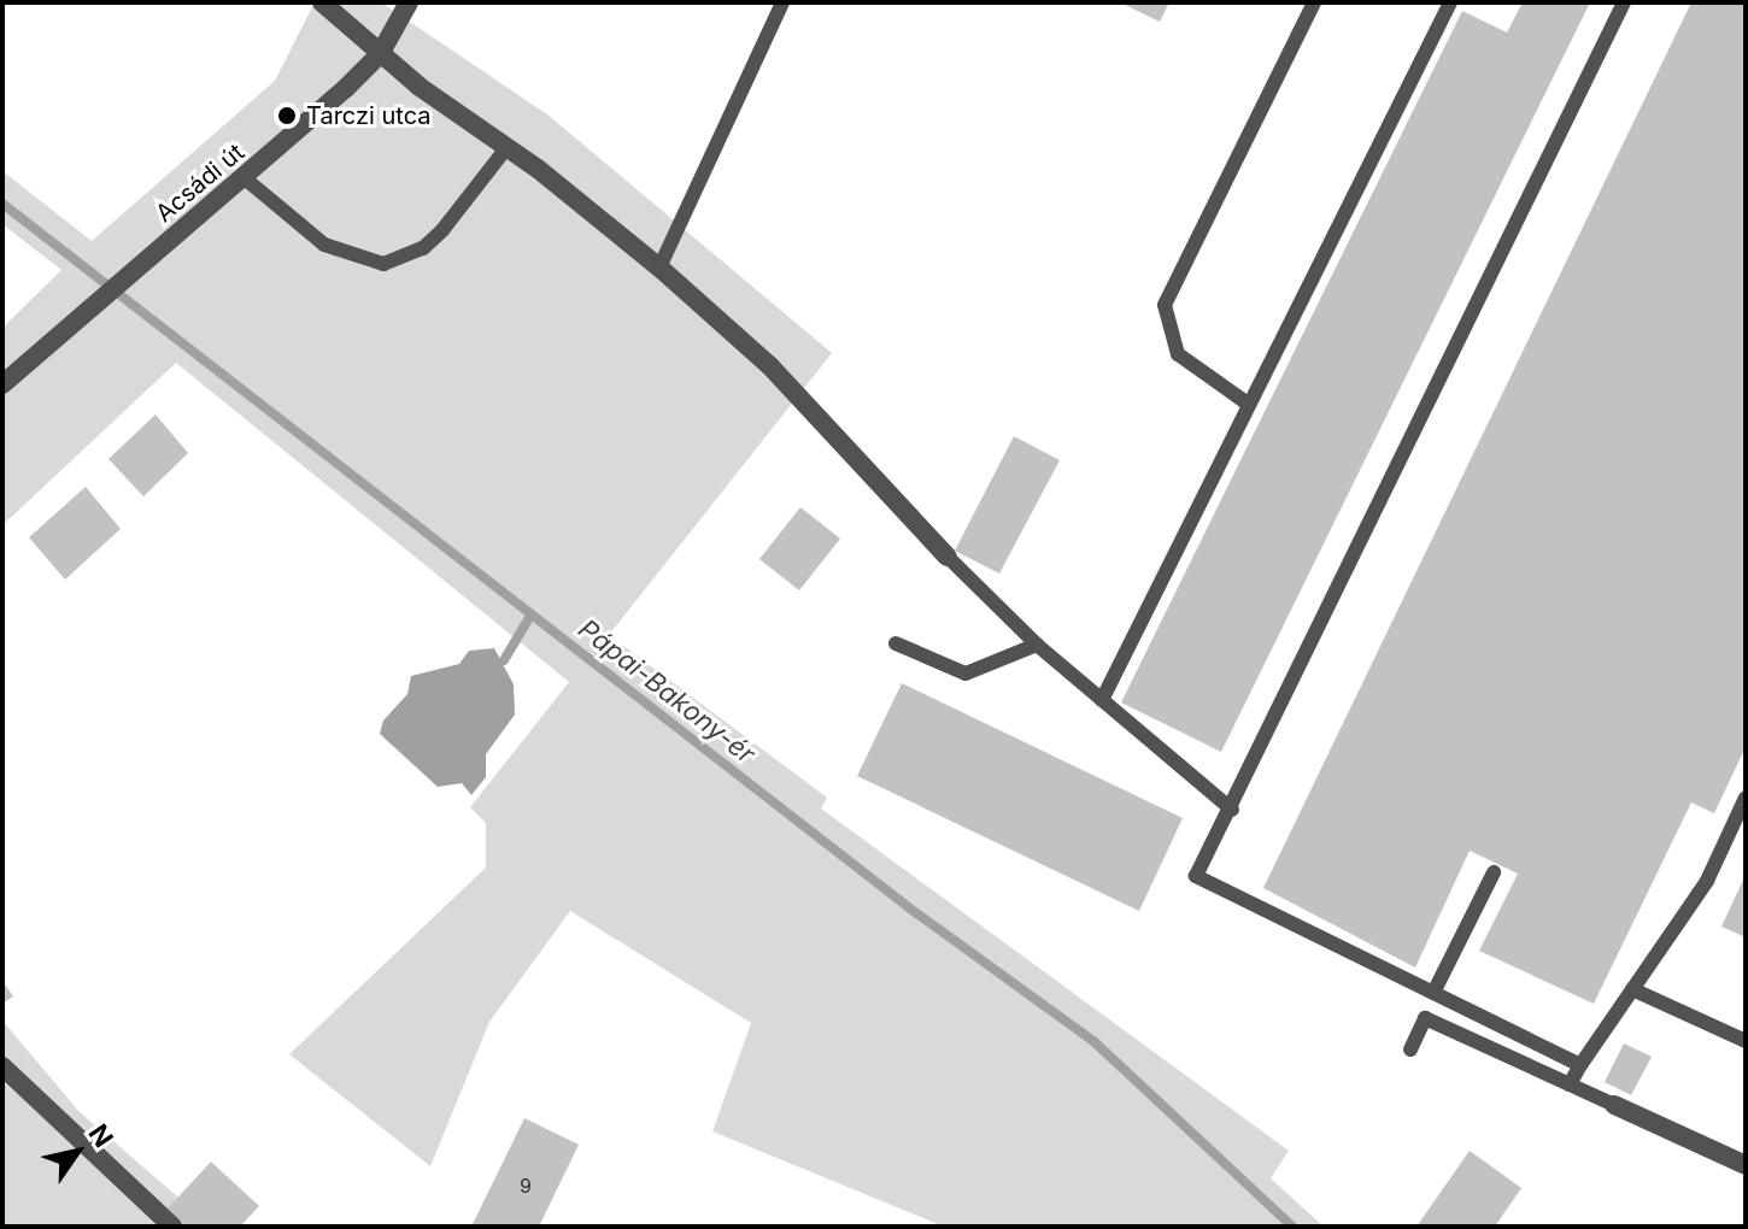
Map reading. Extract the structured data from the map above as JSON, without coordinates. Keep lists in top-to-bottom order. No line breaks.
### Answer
{"streets":{"street":["Acsádi út"]},"water":["Pápai-Bakony-ér"],"places":["Tarczi utca"],"house_numbers":["9"],"north":"top right"}
